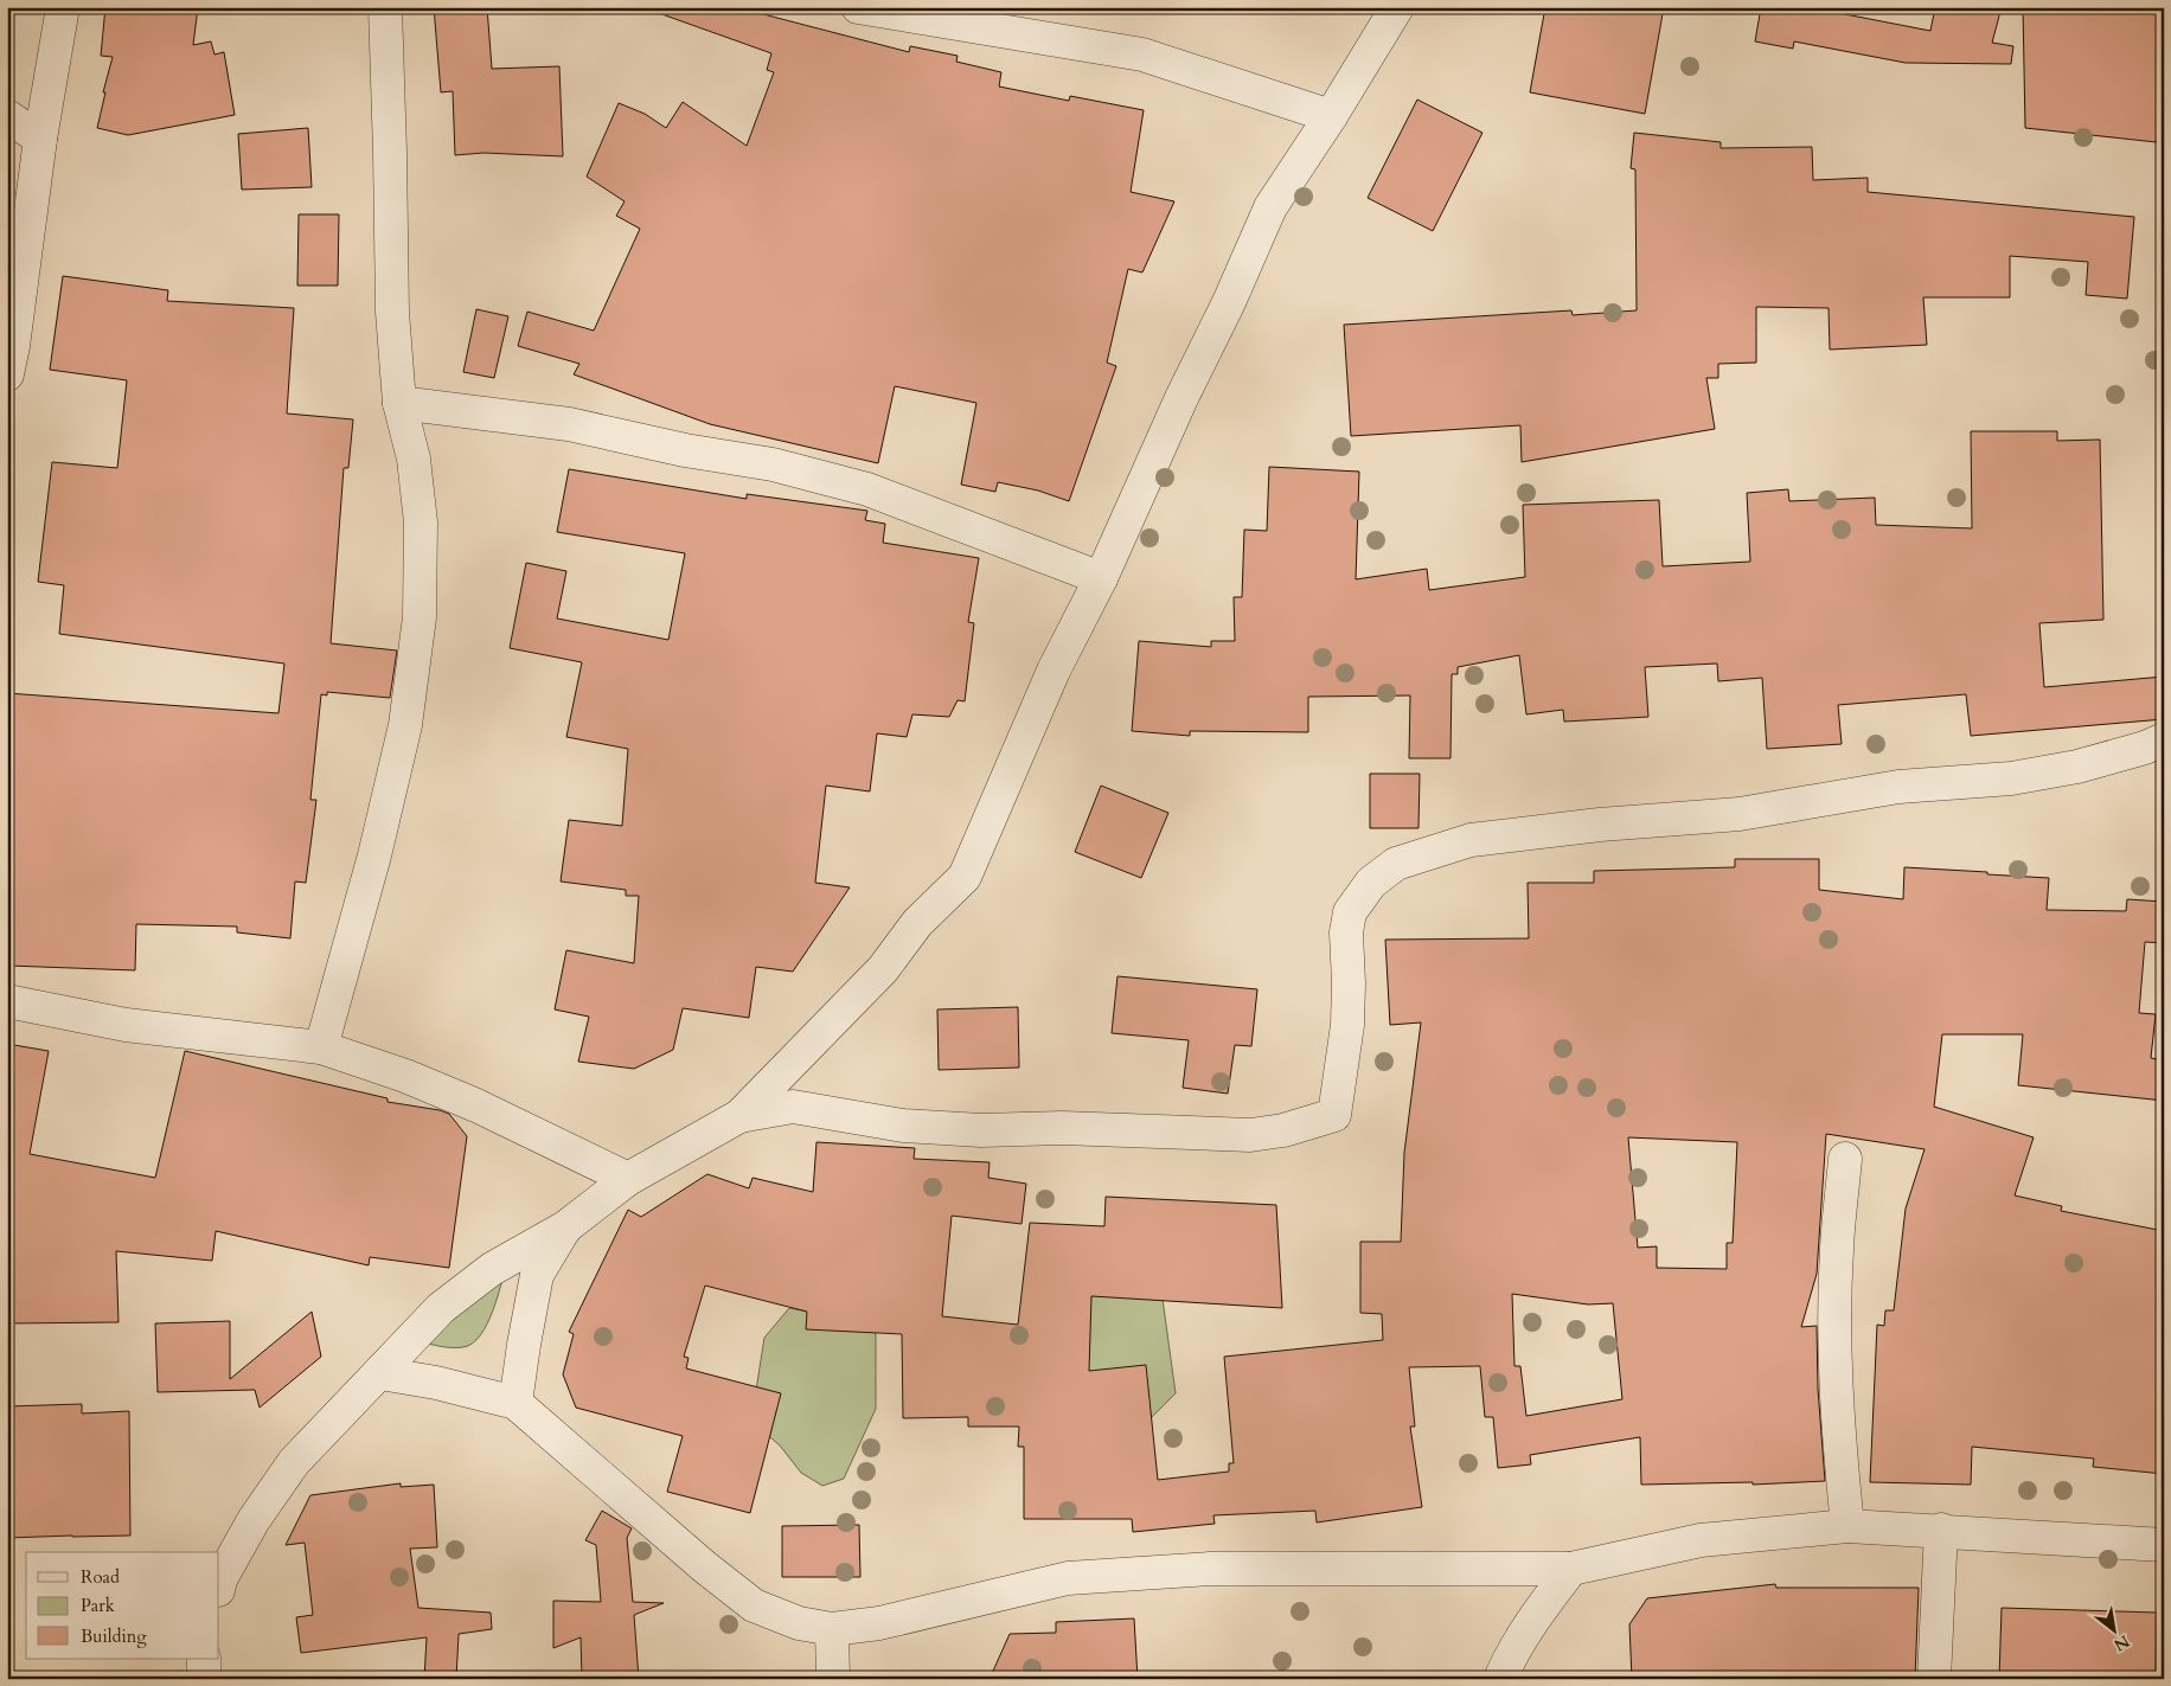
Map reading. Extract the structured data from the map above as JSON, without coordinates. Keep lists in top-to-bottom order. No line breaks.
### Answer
{"legend":["Road","Park","Building"],"north":"bottom right"}
